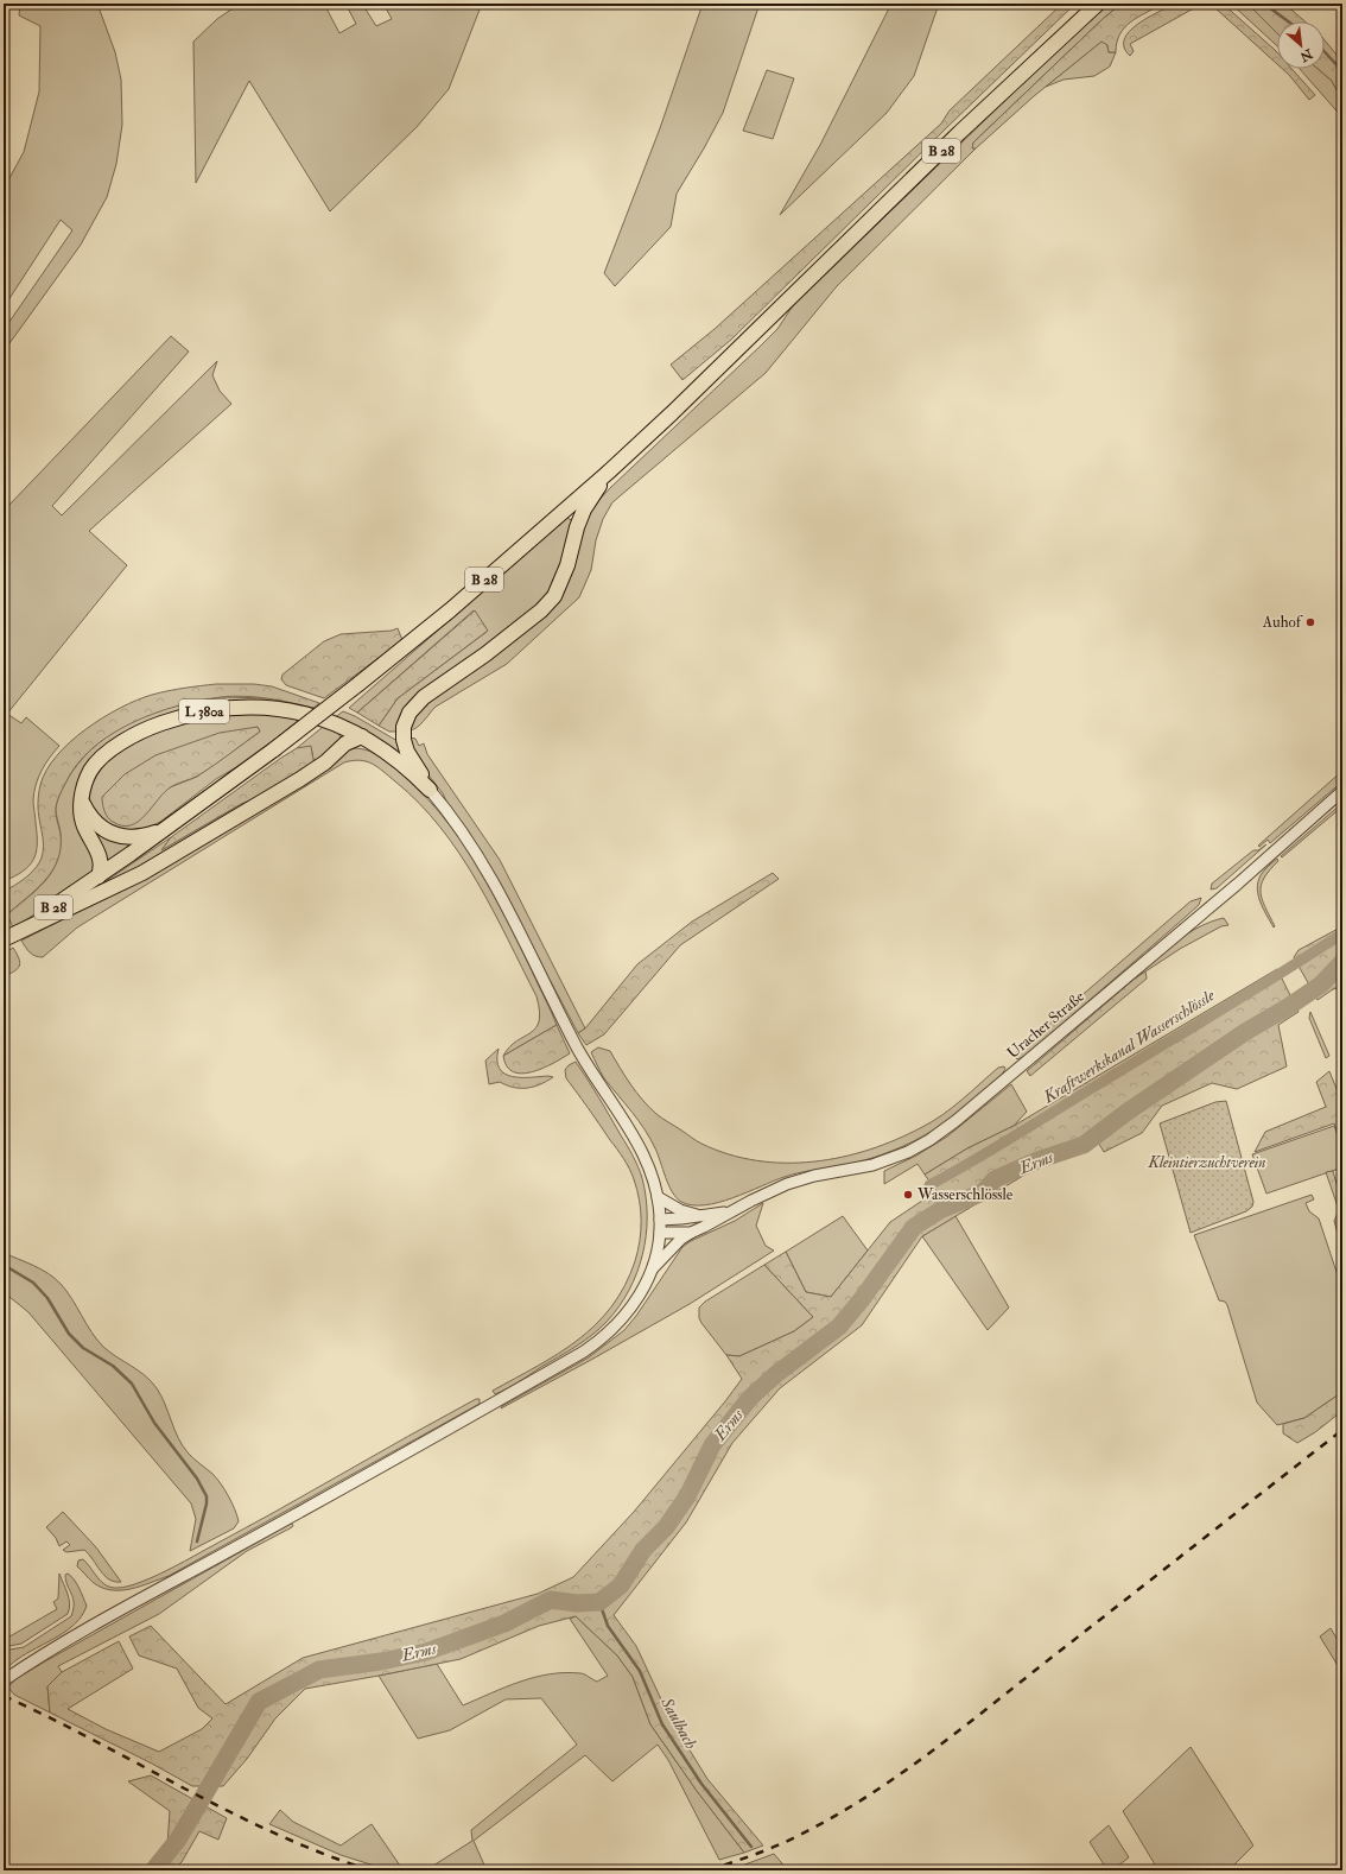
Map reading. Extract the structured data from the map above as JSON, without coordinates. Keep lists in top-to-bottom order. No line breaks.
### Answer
{"streets":{"main road":["B 28","L 380a"],"street":["Uracher Straße"]},"crossings":[["L 380a","Uracher Straße"]],"water":["Kraftwerkskanal Wasserschlössle","Erms","Saulbach"],"parks":["Kleintierzuchtverein"],"places":["Auhof","Wasserschlössle"],"north":"bottom right"}
